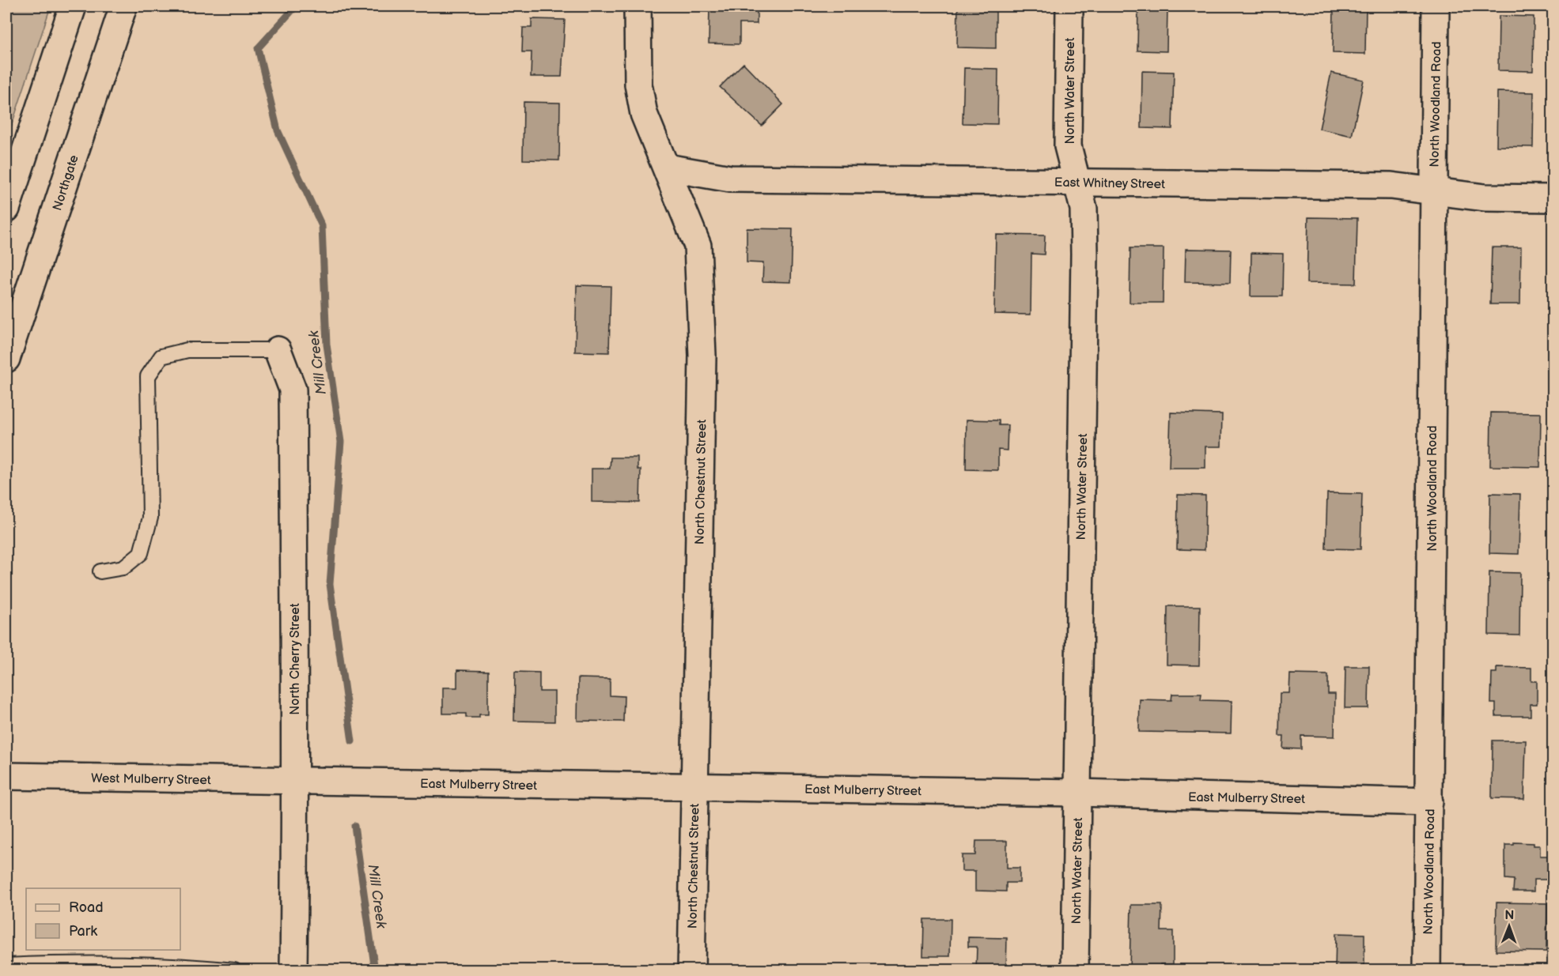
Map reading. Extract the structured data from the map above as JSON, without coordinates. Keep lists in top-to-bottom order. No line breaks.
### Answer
{"streets":{"street":["North Water Street","North Woodland Road","Northgate","East Whitney Street","North Chestnut Street","North Cherry Street","West Mulberry Street","East Mulberry Street"]},"crossings":[["North Water Street","East Whitney Street"],["North Water Street","East Mulberry Street"],["North Woodland Road","East Whitney Street"],["North Woodland Road","East Mulberry Street"],["East Whitney Street","North Chestnut Street"],["North Chestnut Street","East Mulberry Street"],["North Cherry Street","West Mulberry Street"],["North Cherry Street","East Mulberry Street"],["West Mulberry Street","East Mulberry Street"]],"water":["Mill Creek"],"legend":["Road","Park"],"north":"top"}
